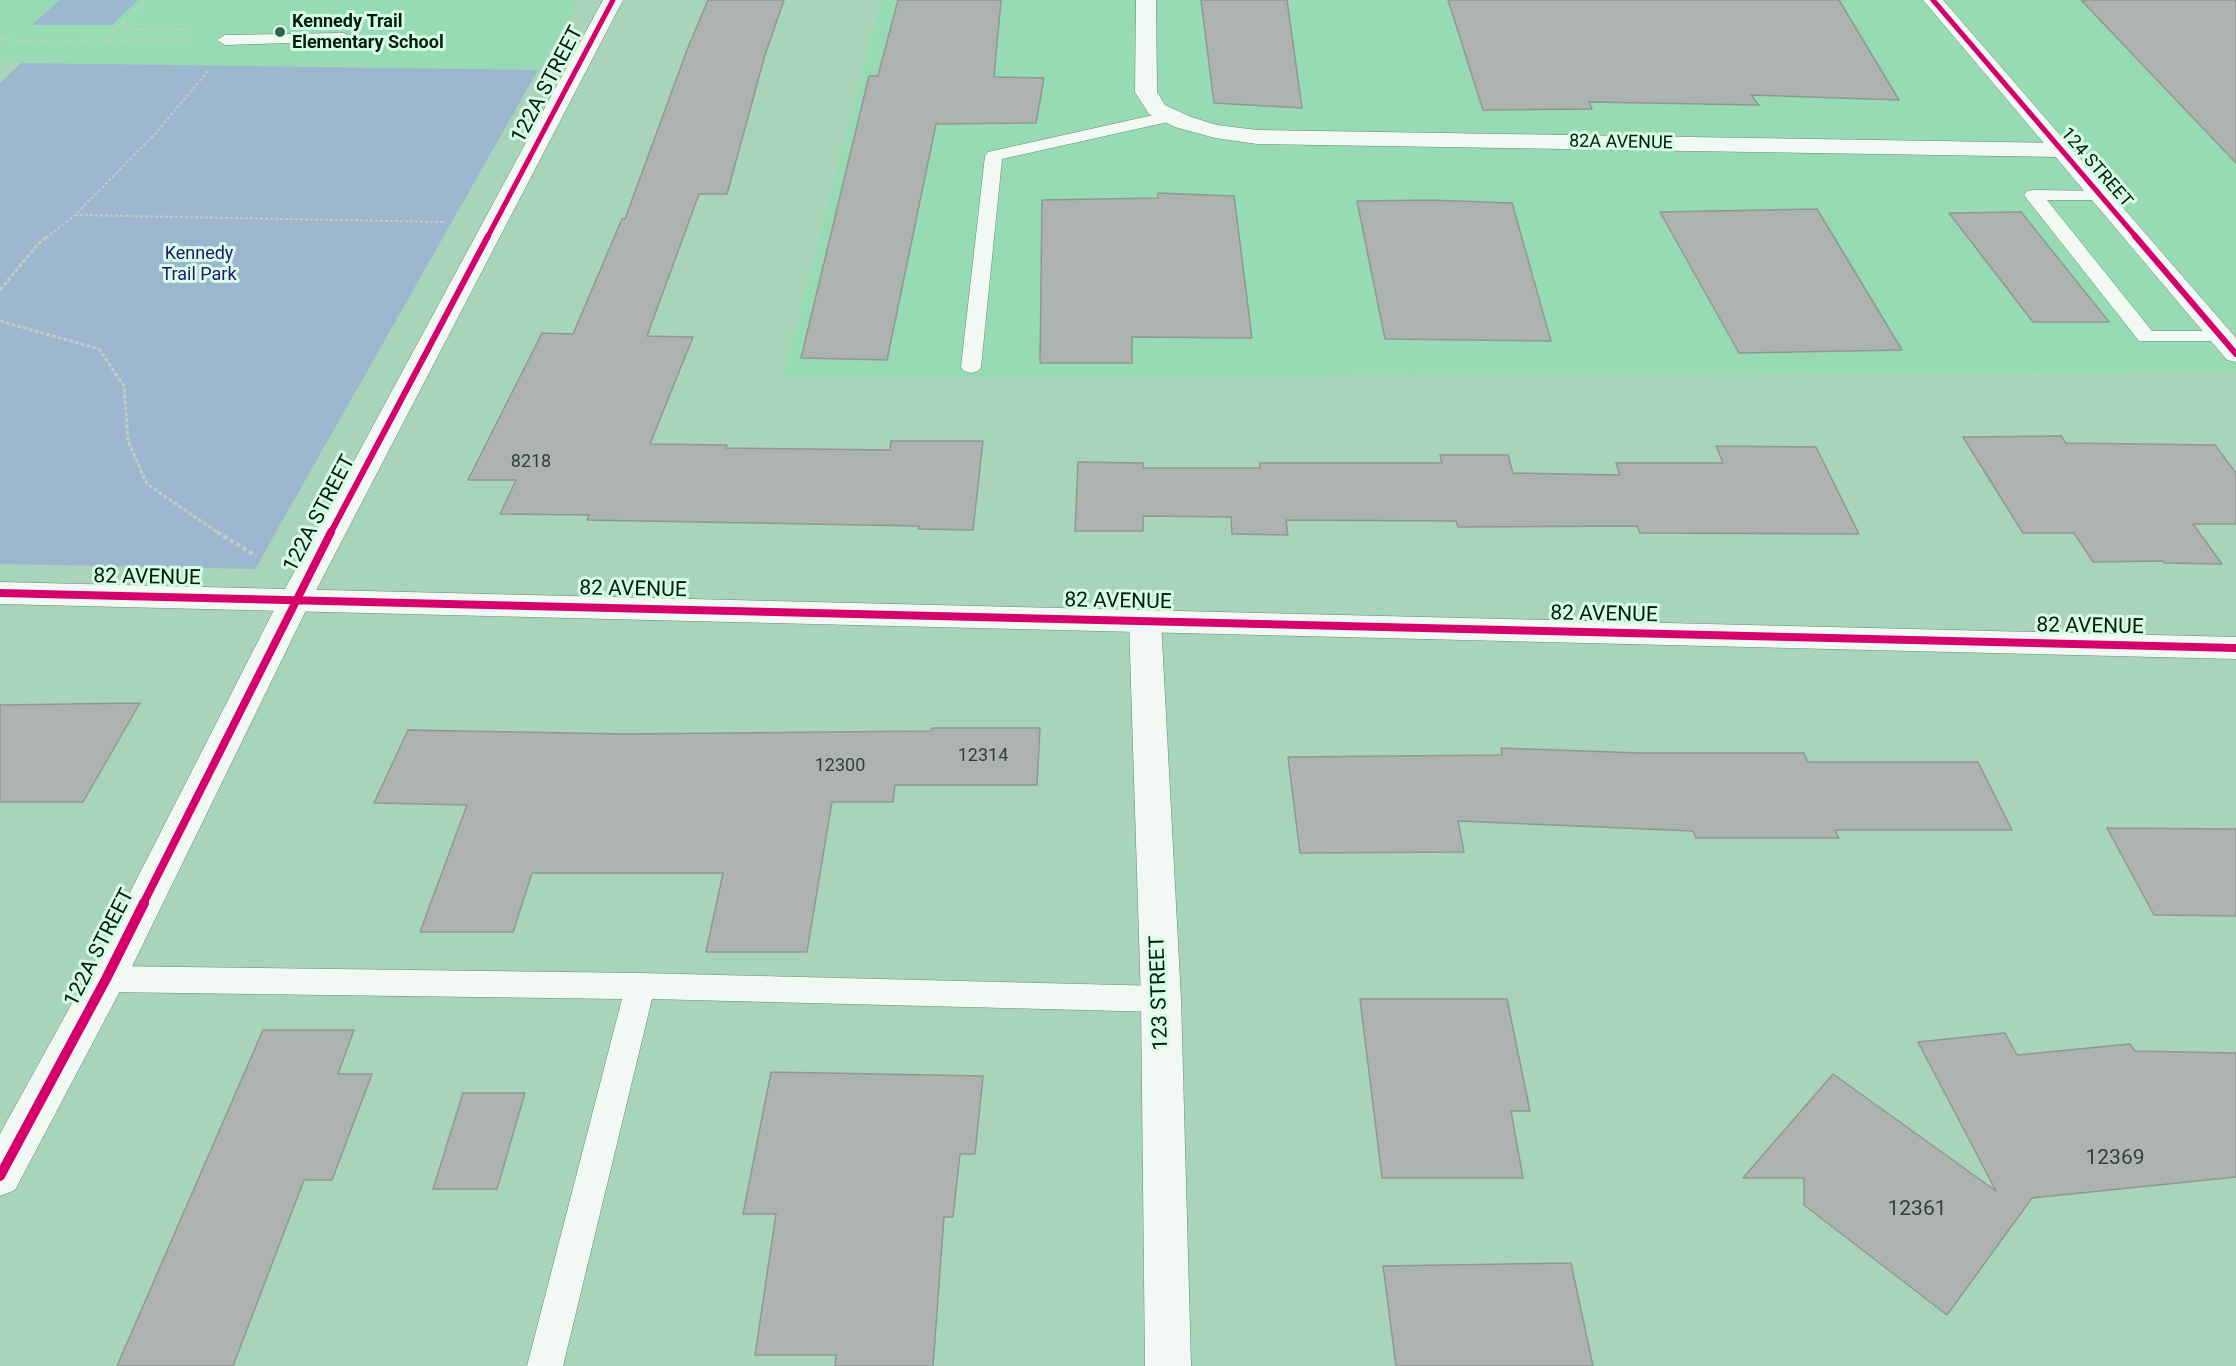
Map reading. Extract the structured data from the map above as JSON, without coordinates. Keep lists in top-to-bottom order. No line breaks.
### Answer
{"streets":{"street":["122A STREET","82A AVENUE","124 STREET","82 AVENUE","123 STREET"]},"crossings":[["122A STREET","82 AVENUE"],["82A AVENUE","124 STREET"],["82 AVENUE","123 STREET"]],"parks":["Kennedy Trail Park"],"places":["Kennedy Trail Elementary School"],"house_numbers":["8218","12314","12300","12369","12361"]}
